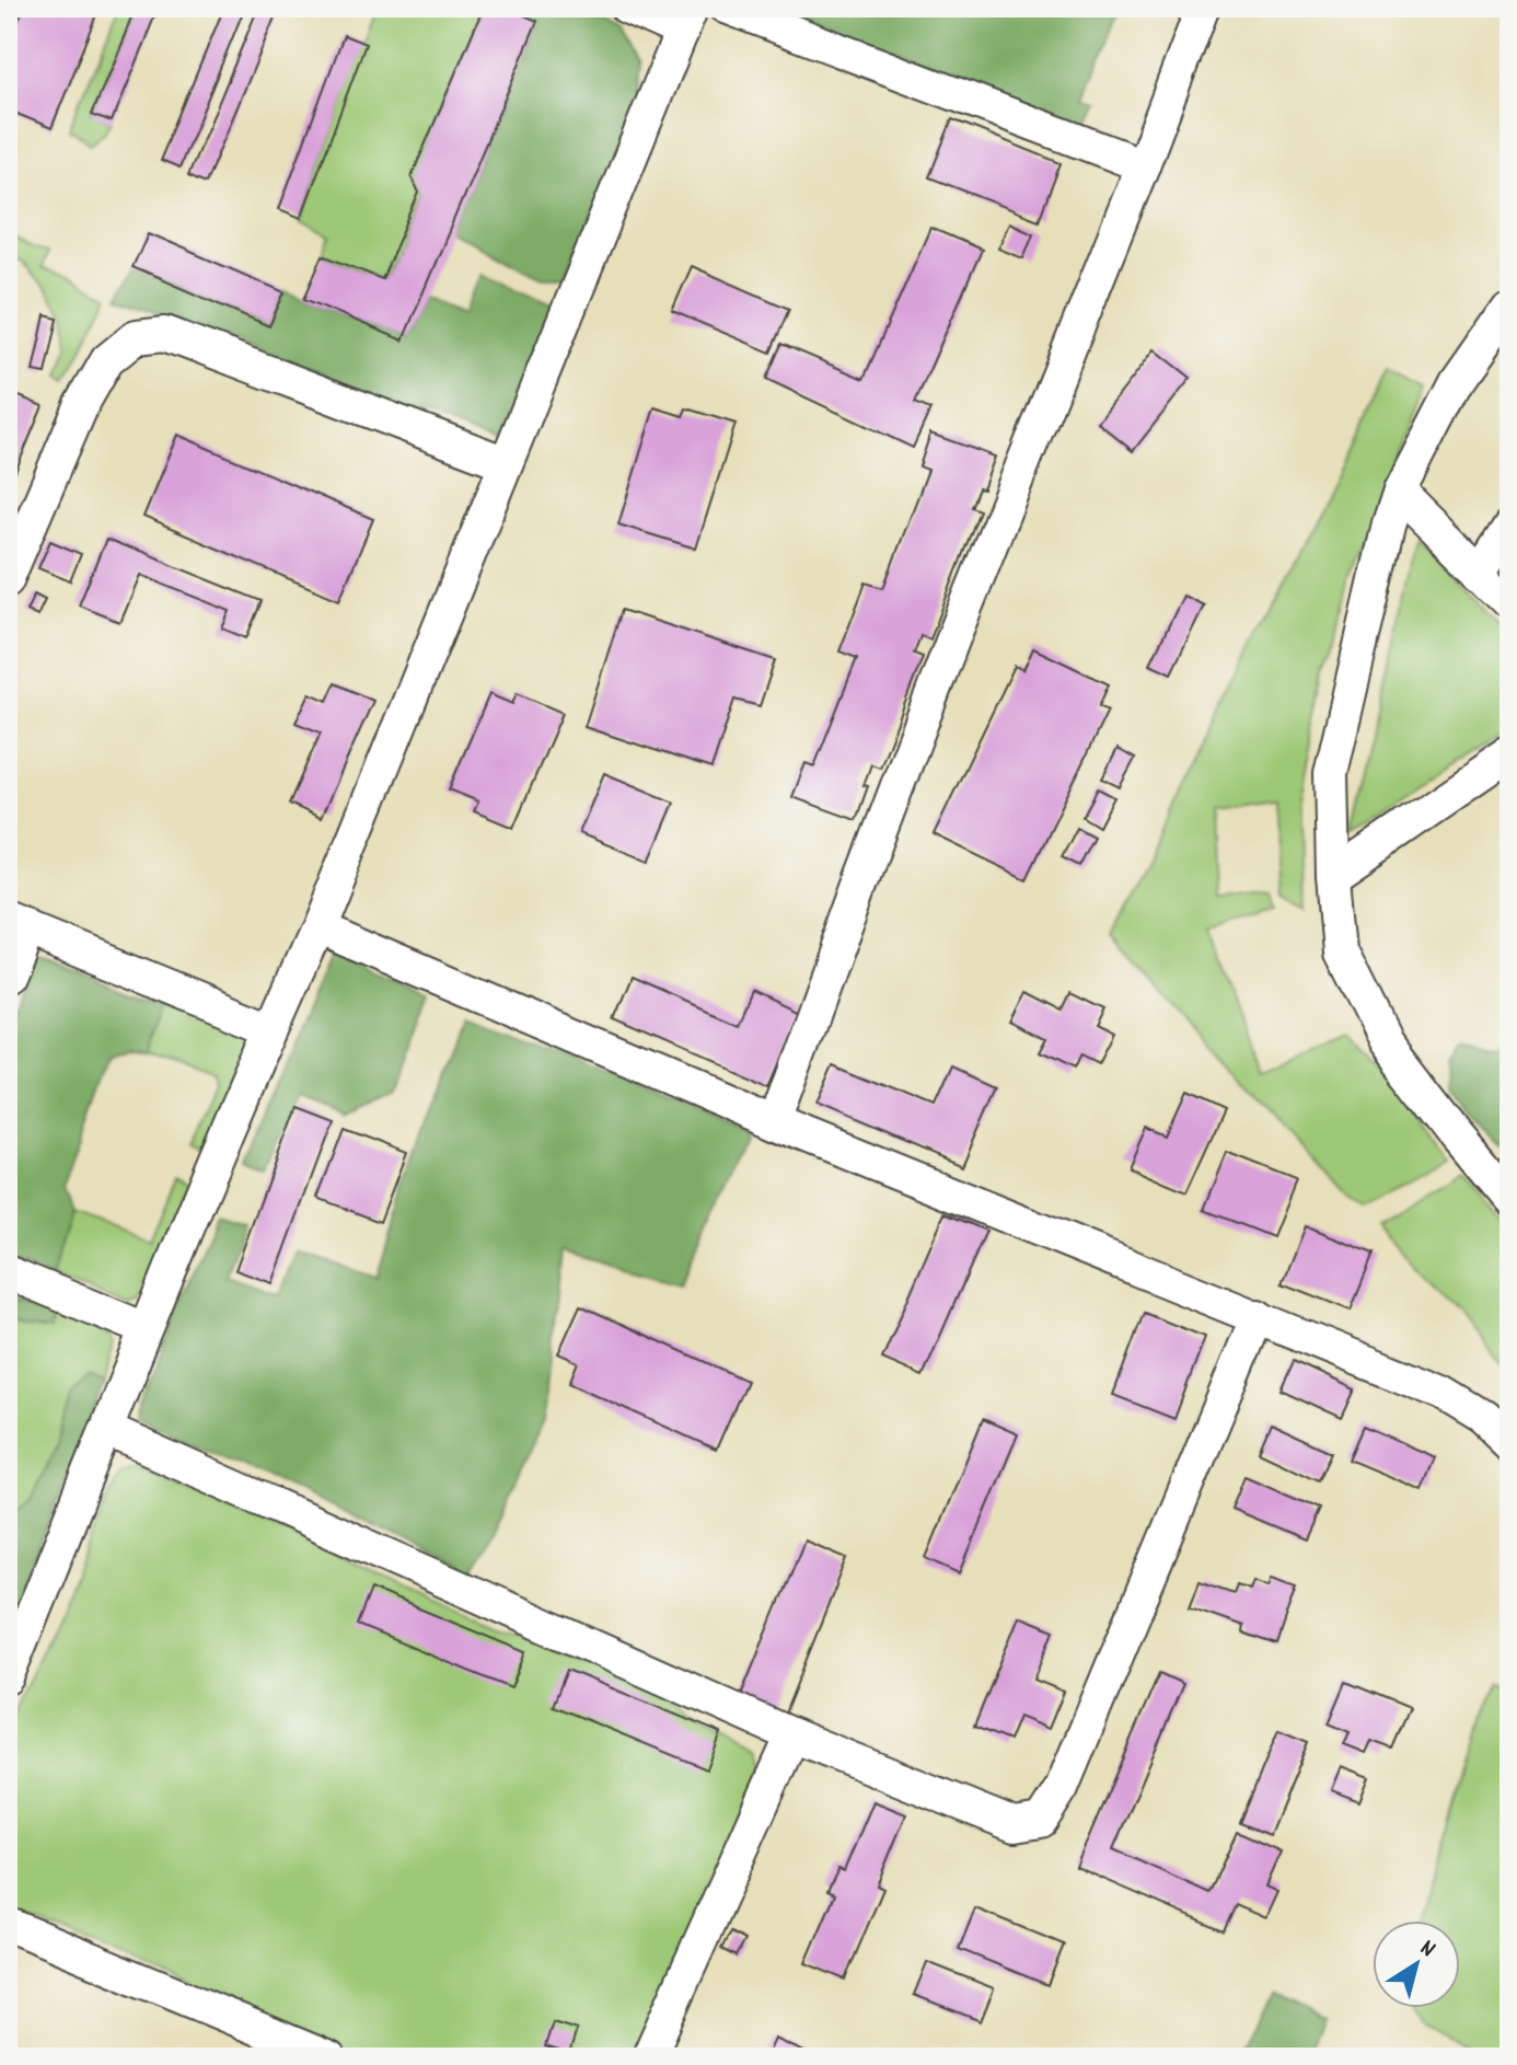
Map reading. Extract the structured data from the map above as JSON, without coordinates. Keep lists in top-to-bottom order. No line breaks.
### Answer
{"north":"top right"}
